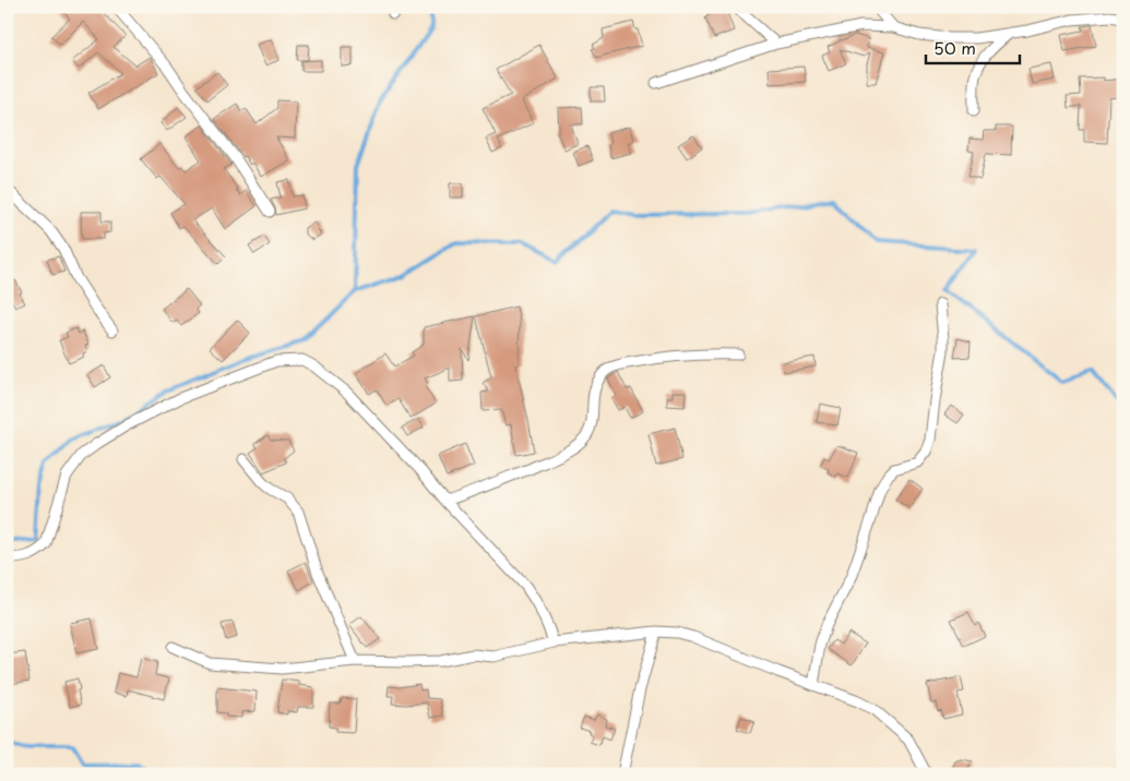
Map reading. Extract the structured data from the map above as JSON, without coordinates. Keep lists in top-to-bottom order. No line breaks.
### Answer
{"scale_bar":"50 m"}
